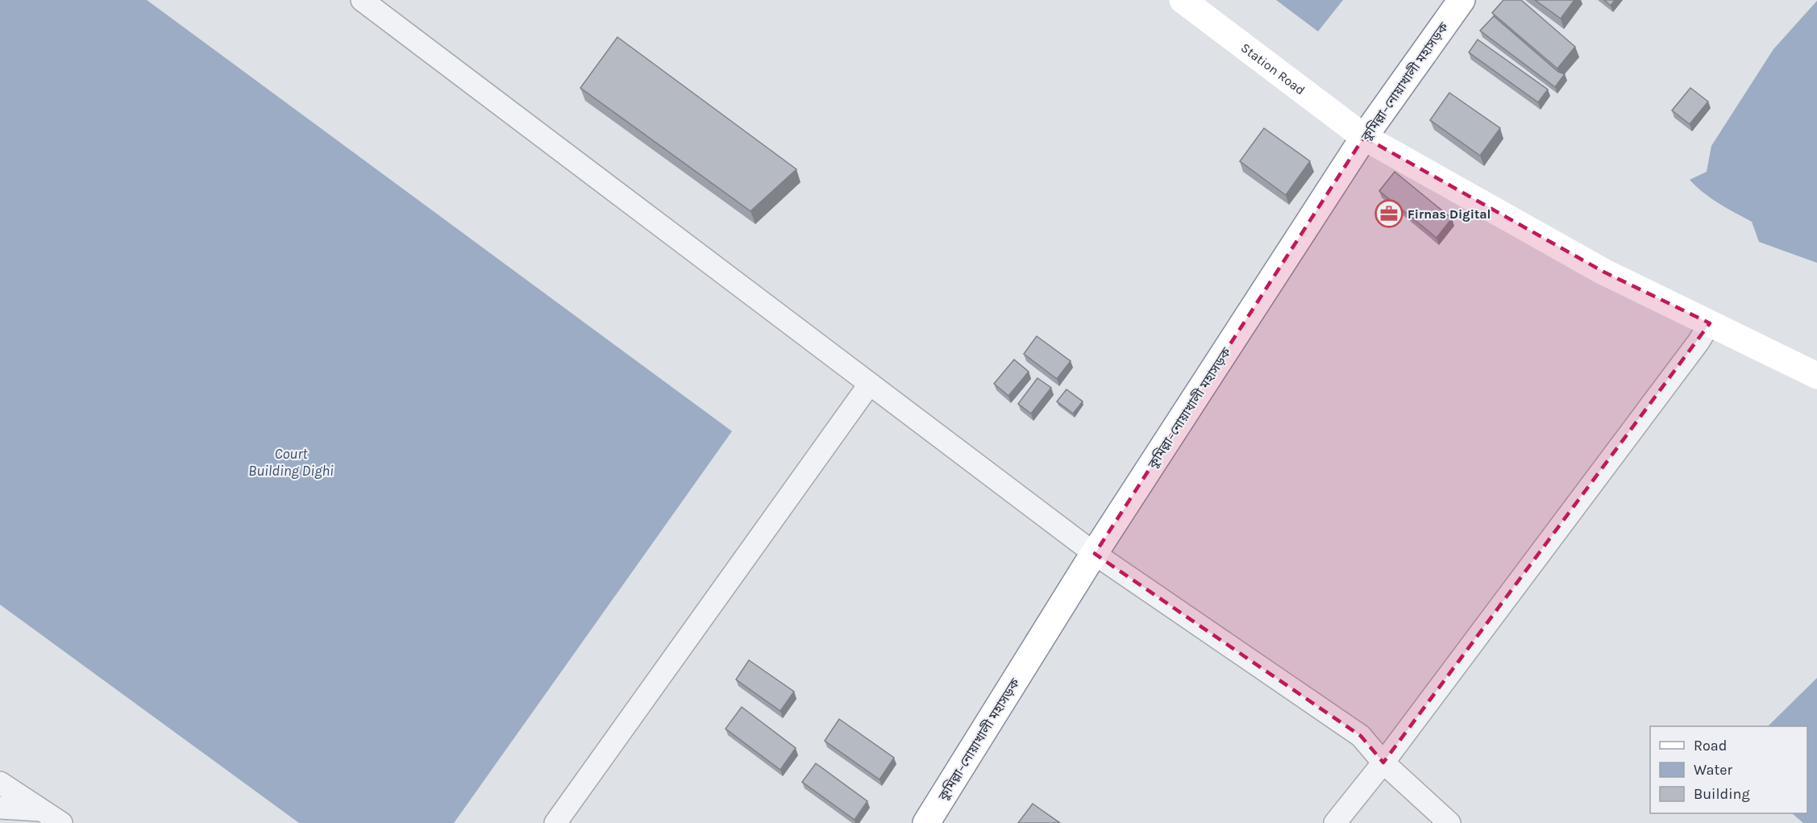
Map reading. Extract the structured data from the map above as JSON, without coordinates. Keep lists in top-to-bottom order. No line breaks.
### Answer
{"streets":{"main road":["Station Road","কুমিল্লা–নোয়াখালী মহাসড়ক"]},"crossings":[["Station Road","কুমিল্লা–নোয়াখালী মহাসড়ক"]],"water":["Court Building Dighi"],"places":{"office":["Firnas Digital"]},"legend":["Road","Water","Building"]}
